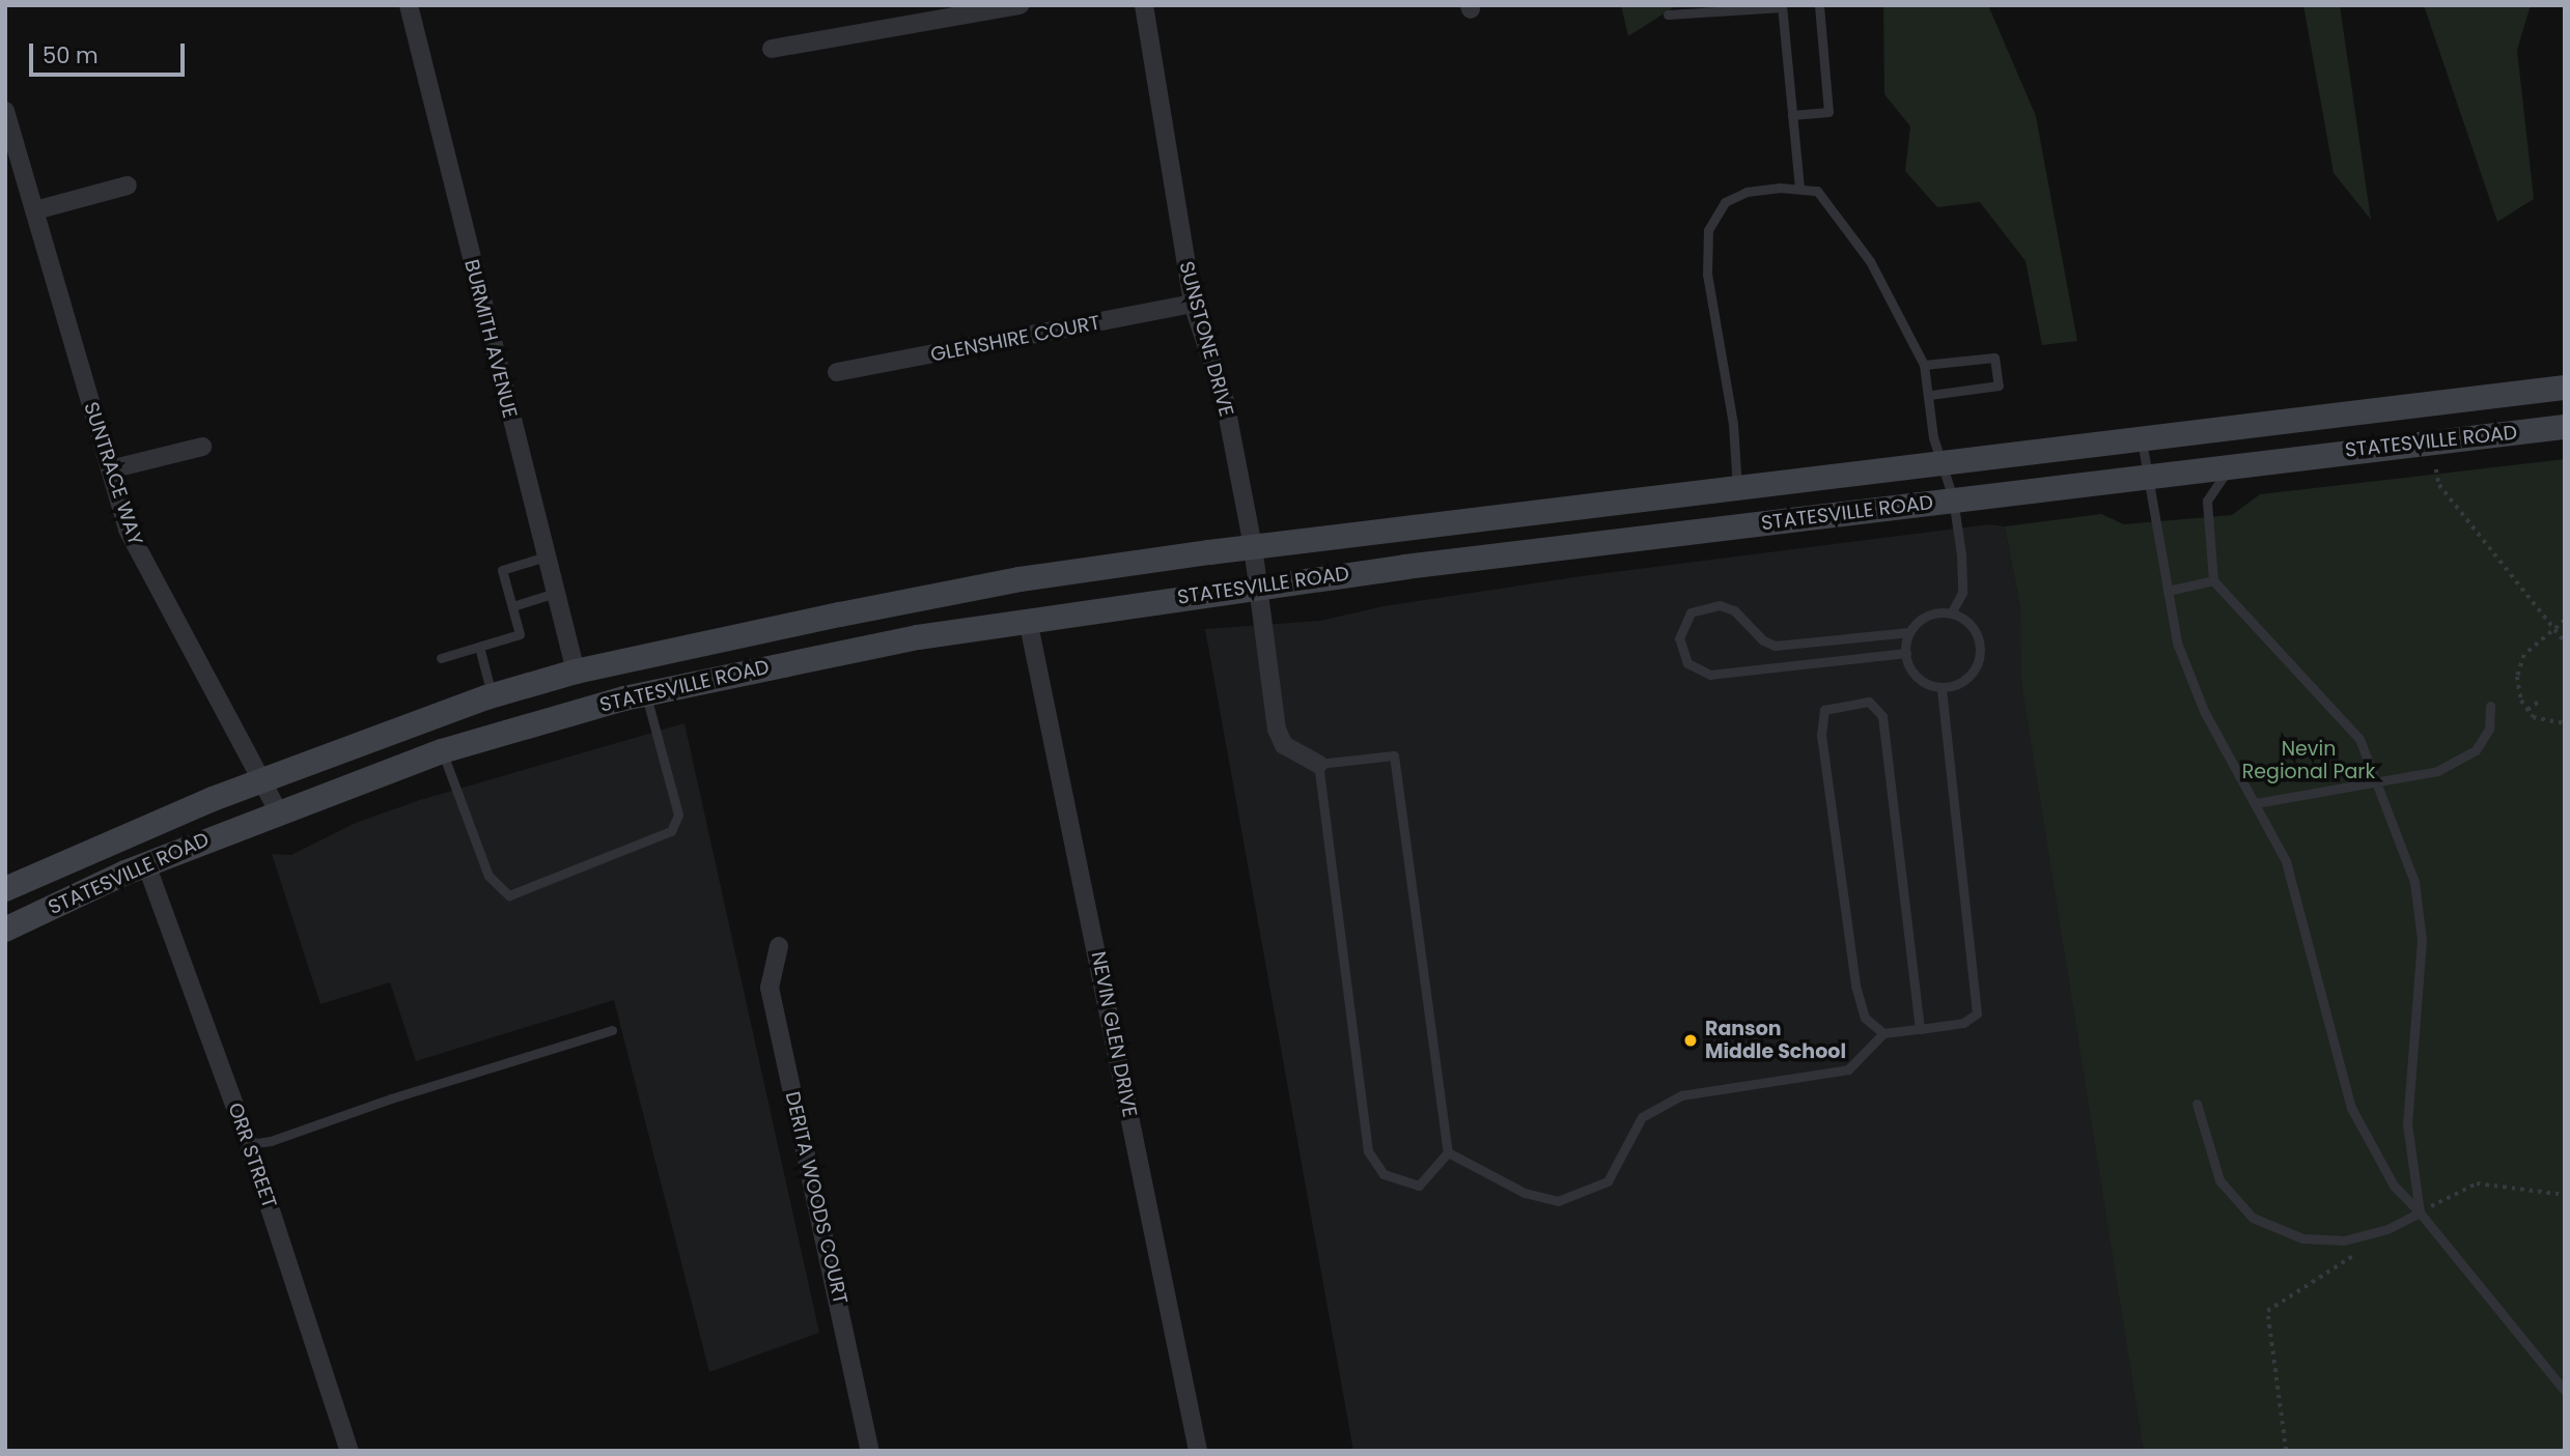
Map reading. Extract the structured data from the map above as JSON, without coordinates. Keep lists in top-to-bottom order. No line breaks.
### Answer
{"streets":{"main road":["STATESVILLE ROAD"],"street":["BURMITH AVENUE","GLENSHIRE COURT","SUNSTONE DRIVE","SUNTRACE WAY","NEVIN GLEN DRIVE","ORR STREET","DERITA WOODS COURT"]},"crossings":[["BURMITH AVENUE","STATESVILLE ROAD"],["GLENSHIRE COURT","SUNSTONE DRIVE"],["SUNSTONE DRIVE","STATESVILLE ROAD"],["STATESVILLE ROAD","SUNTRACE WAY"],["STATESVILLE ROAD","NEVIN GLEN DRIVE"],["STATESVILLE ROAD","ORR STREET"]],"parks":["Nevin Regional Park"],"places":["Ranson Middle School"],"scale_bar":"50 m"}
